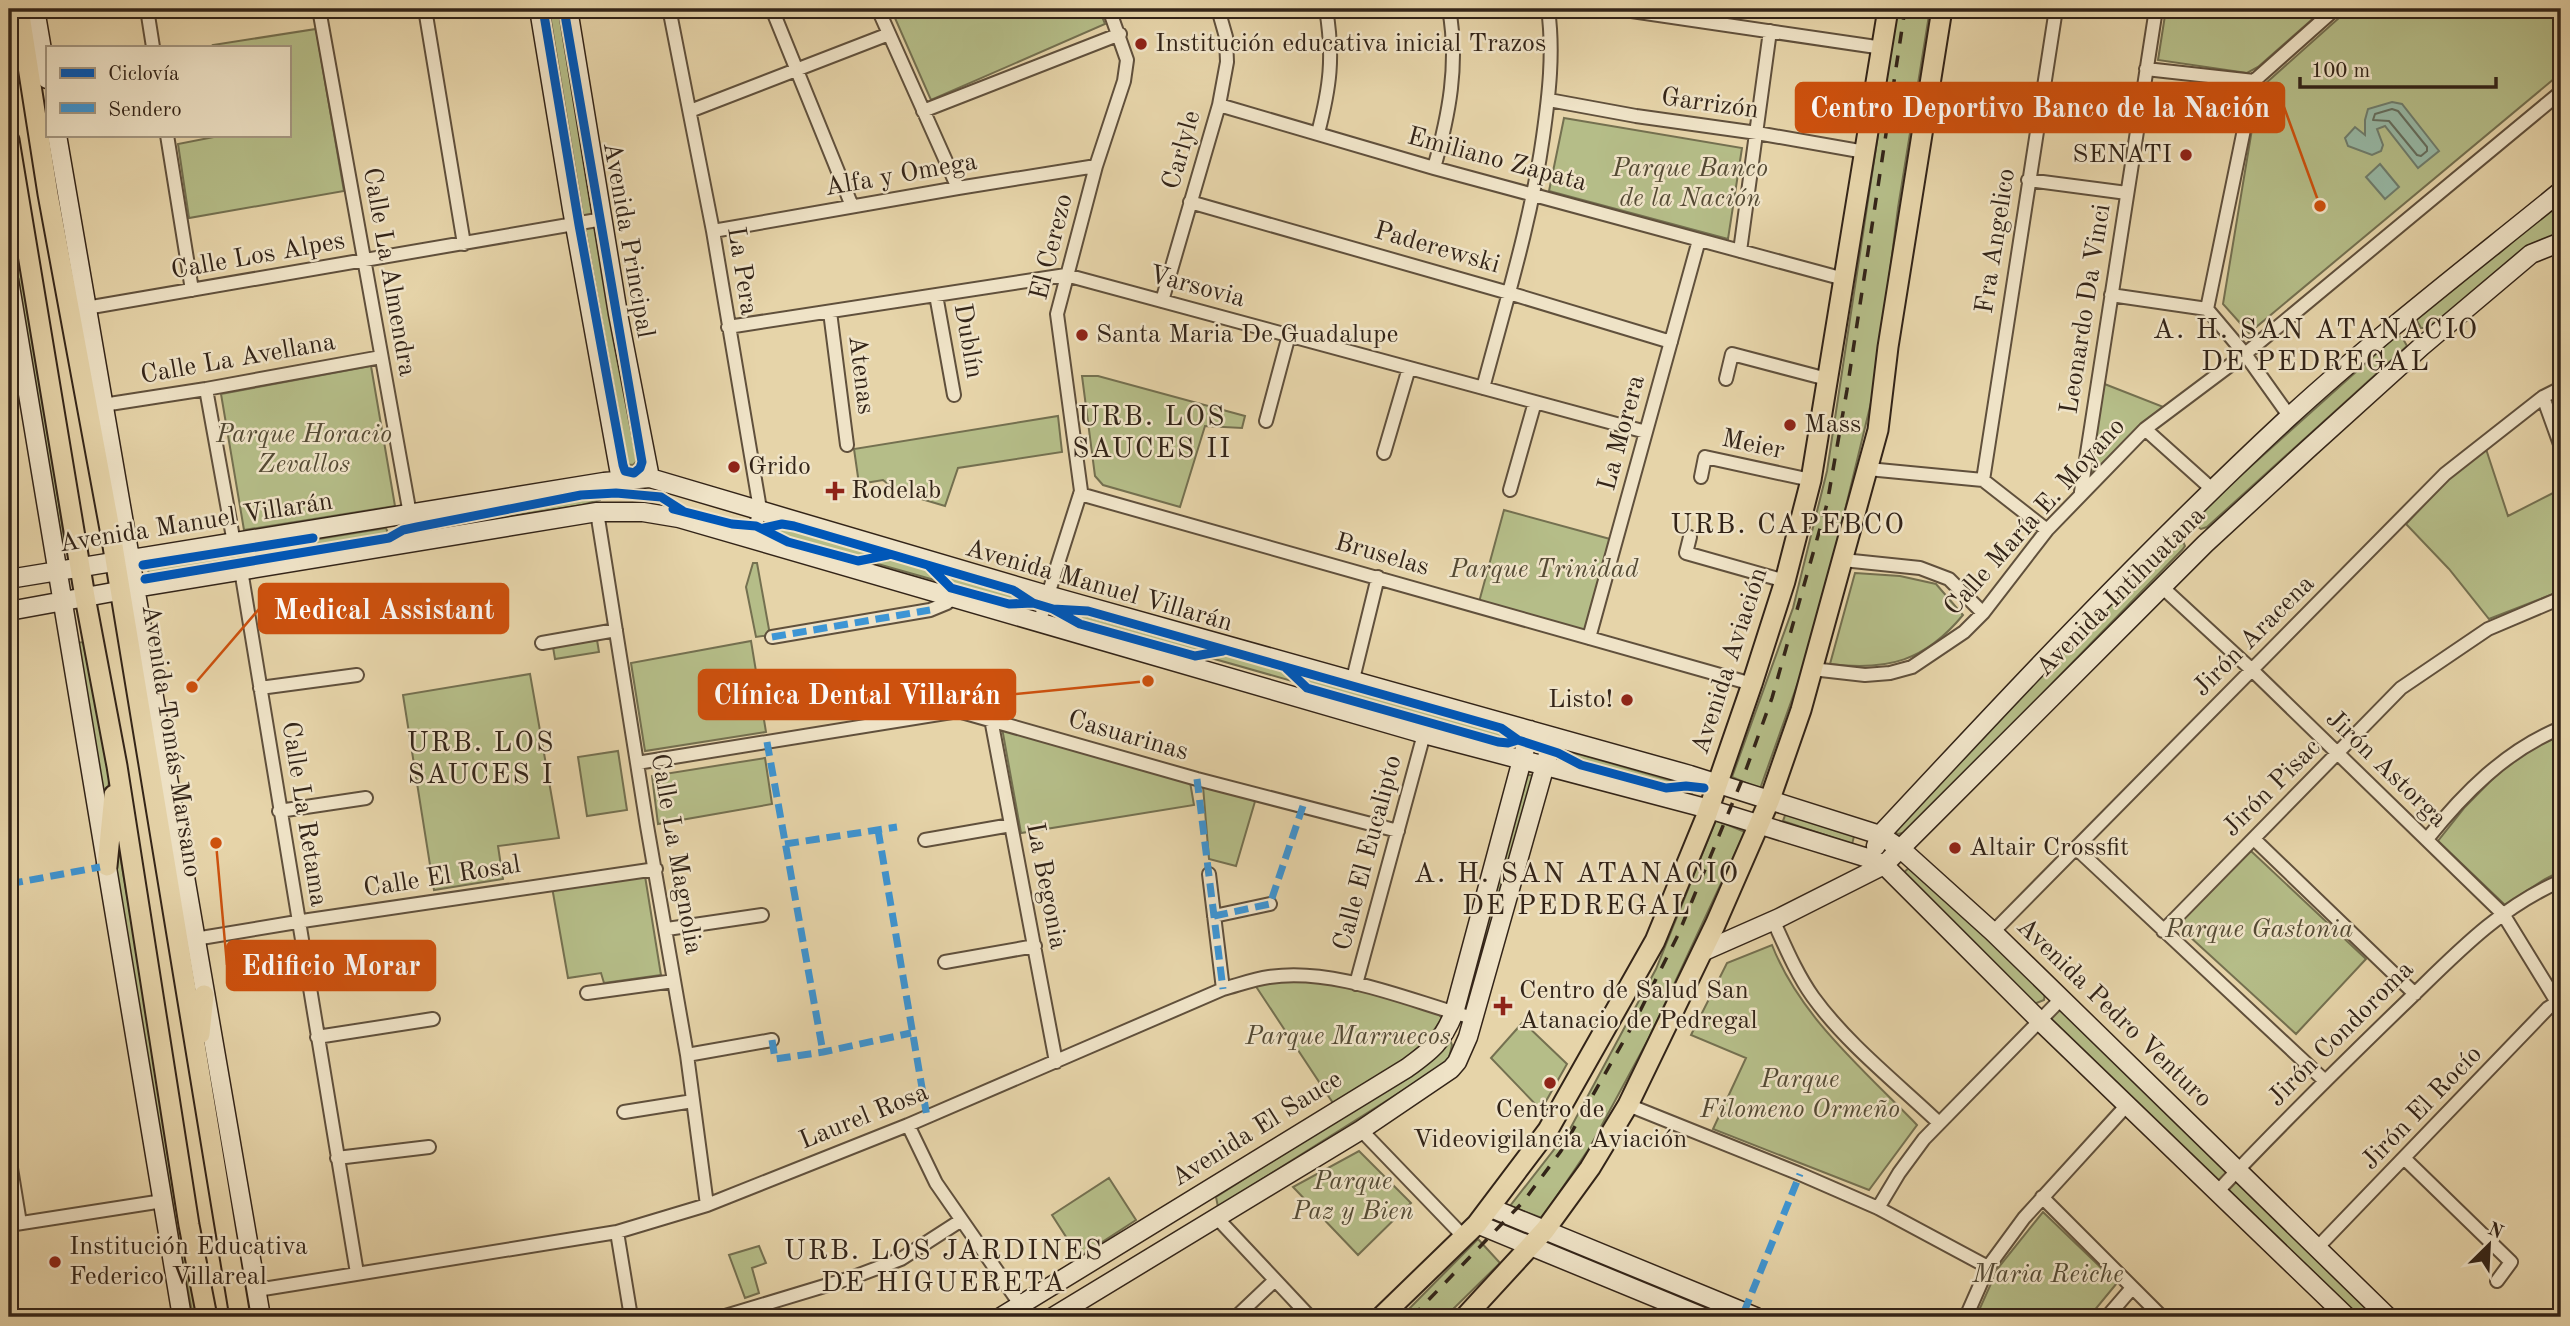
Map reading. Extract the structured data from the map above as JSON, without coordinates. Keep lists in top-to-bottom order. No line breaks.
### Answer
{"streets":{"main road":["Avenida Principal","Avenida Manuel Villarán","Avenida Intihuatana","Avenida Aviación","Avenida Tomás Marsano","Avenida Pedro Venturo","Avenida El Sauce"],"street":["Garrizón","Carlyle","Emiliano Zapata","Alfa y Omega","Fra Angelico","El Cerezo","Paderewski","Calle Los Alpes","La Pera","Calle La Almendra","Varsovia","Leonardo Da Vinci","Dublín","Calle La Avellana","Atenas","La Morera","Meier","Calle María E. Moyano","Bruselas","Jirón Aracena","Casuarinas","Jirón Astorga","Jirón Pisac","Calle La Retama","Calle El Eucalipto","Calle La Magnolia","Calle El Rosal","La Begonia","Jirón Condoroma","Jirón El Rocío","Laurel Rosa"]},"crossings":[["Garrizón","Avenida Aviación"],["Carlyle","Emiliano Zapata"],["Carlyle","Paderewski"],["Carlyle","Varsovia"],["Emiliano Zapata","La Morera"],["Emiliano Zapata","Avenida Aviación"],["Alfa y Omega","El Cerezo"],["Alfa y Omega","La Pera"],["Avenida Principal","Calle Los Alpes"],["Avenida Principal","Avenida Manuel Villarán"],["El Cerezo","Varsovia"],["El Cerezo","Avenida Manuel Villarán"],["El Cerezo","Bruselas"],["Paderewski","La Morera"],["Calle Los Alpes","Calle La Almendra"],["Calle Los Alpes","Avenida Tomás Marsano"],["La Pera","Varsovia"],["La Pera","Avenida Manuel Villarán"],["Calle La Almendra","Calle La Avellana"],["Calle La Almendra","Avenida Manuel Villarán"],["Varsovia","Dublín"],["Varsovia","Atenas"],["Varsovia","La Morera"],["Leonardo Da Vinci","Calle María E. Moyano"],["Calle La Avellana","Avenida Tomás Marsano"],["La Morera","Bruselas"],["Meier","Avenida Aviación"],["Avenida Manuel Villarán","Avenida Aviación"],["Avenida Manuel Villarán","Avenida Tomás Marsano"],["Avenida Manuel Villarán","Calle La Retama"],["Avenida Manuel Villarán","Calle El Eucalipto"],["Avenida Manuel Villarán","Calle La Magnolia"],["Avenida Manuel Villarán","Avenida Pedro Venturo"],["Avenida Manuel Villarán","Avenida El Sauce"],["Bruselas","Avenida Aviación"],["Avenida Intihuatana","Jirón Astorga"],["Avenida Intihuatana","Avenida Pedro Venturo"],["Jirón Aracena","Jirón Astorga"],["Jirón Aracena","Avenida Pedro Venturo"],["Casuarinas","Calle El Eucalipto"],["Casuarinas","Calle La Magnolia"],["Casuarinas","La Begonia"],["Avenida Tomás Marsano","Calle El Rosal"],["Avenida Tomás Marsano","Laurel Rosa"],["Jirón Astorga","Jirón Pisac"],["Jirón Astorga","Jirón Condoroma"],["Jirón Astorga","Jirón El Rocío"],["Calle La Retama","Calle El Rosal"],["Calle La Retama","Laurel Rosa"],["Calle El Eucalipto","Laurel Rosa"],["Calle La Magnolia","Calle El Rosal"],["Calle La Magnolia","Laurel Rosa"],["La Begonia","Laurel Rosa"],["Avenida Pedro Venturo","Jirón Condoroma"],["Avenida Pedro Venturo","Jirón El Rocío"],["Laurel Rosa","Avenida El Sauce"]],"districts":["A. H. SAN ATANACIO DE PEDREGAL","URB. LOS SAUCES II","URB. CAPEBCO","URB. LOS SAUCES I","A. H. SAN ATANACIO DE PEDREGAL","URB. LOS JARDINES DE HIGUERETA"],"parks":["Parque Banco de la Nación","Parque Horacio Zevallos","Parque Trinidad","Parque Gastonia","Parque Marruecos","Parque Filomeno Ormeño","Parque Paz y Bien","Maria Reiche"],"places":{"other":["Institución educativa inicial Trazos","SENATI","Centro Deportivo Banco de la Nación","Santa Maria De Guadalupe","Mass","Grido","Clínica Dental Villarán","Medical Assistant","Listo!","Edificio Morar","Altair Crossfit","Centro de Videovigilancia Aviación","Institución Educativa Federico Villareal"],"health":["Rodelab","Centro de Salud San Atanacio de Pedregal"]},"legend":["Ciclovía","Sendero"],"scale_bar":"100 m","north":"top right"}
